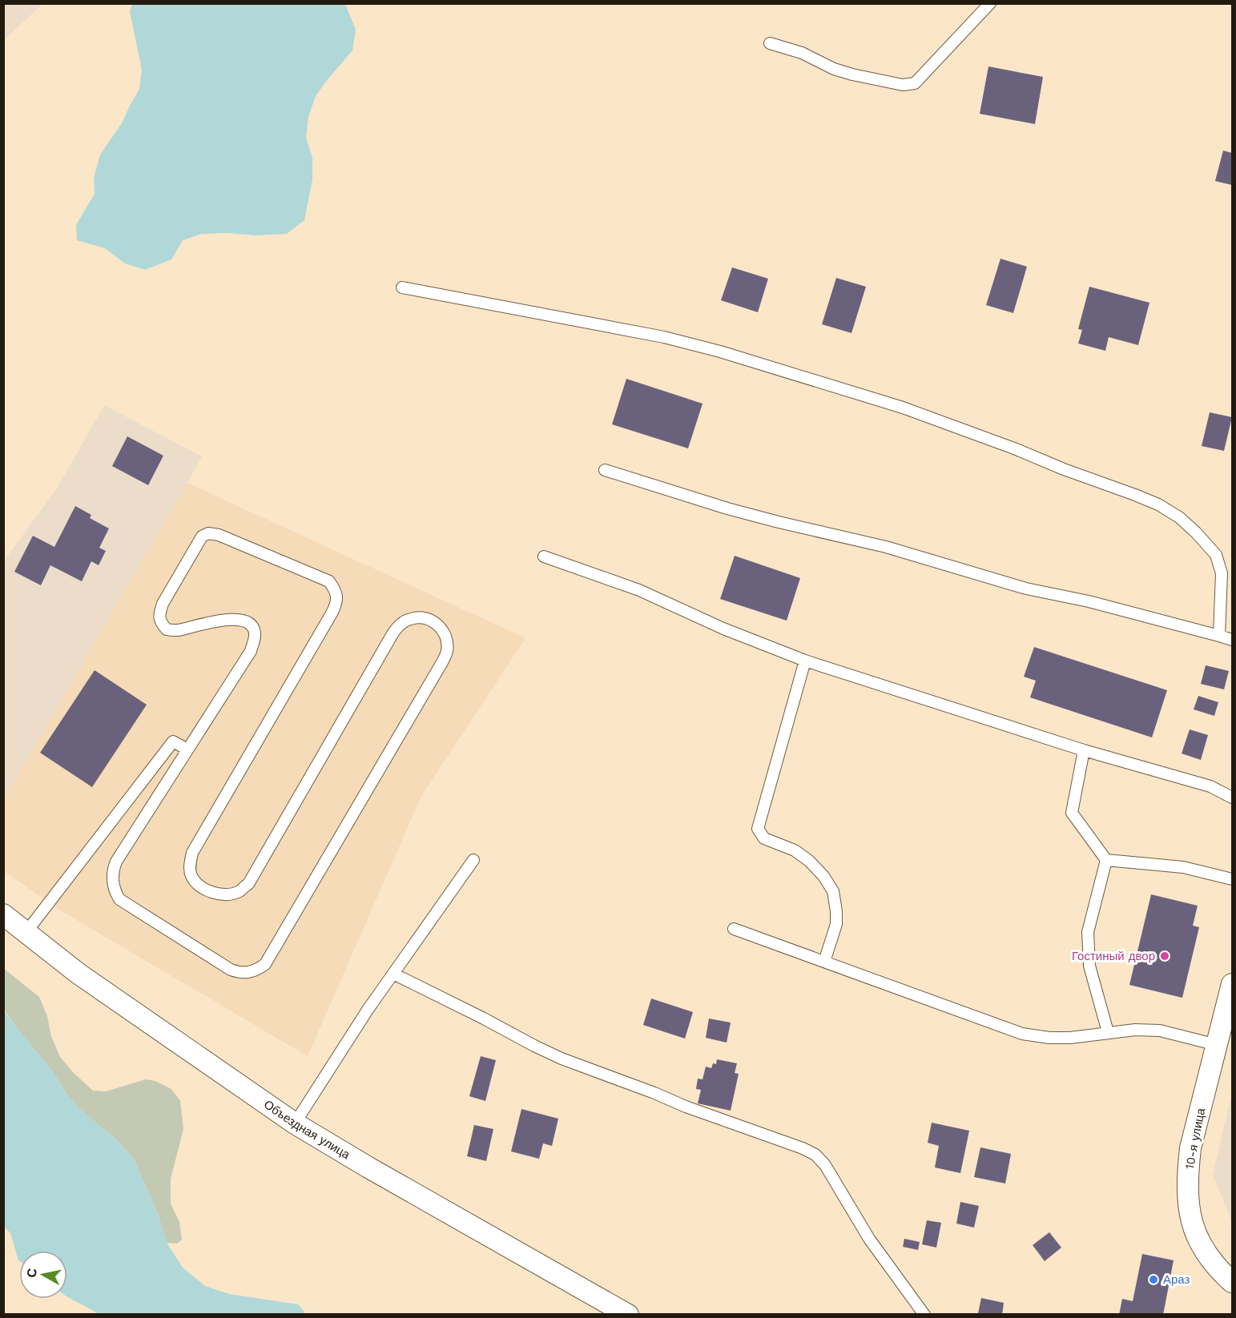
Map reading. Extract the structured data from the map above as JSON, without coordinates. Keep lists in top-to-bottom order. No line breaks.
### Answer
{"streets":{"street":["Объездная улица","10-я улица"]},"places":["Гостиный двор","Араз"],"north":"left"}
